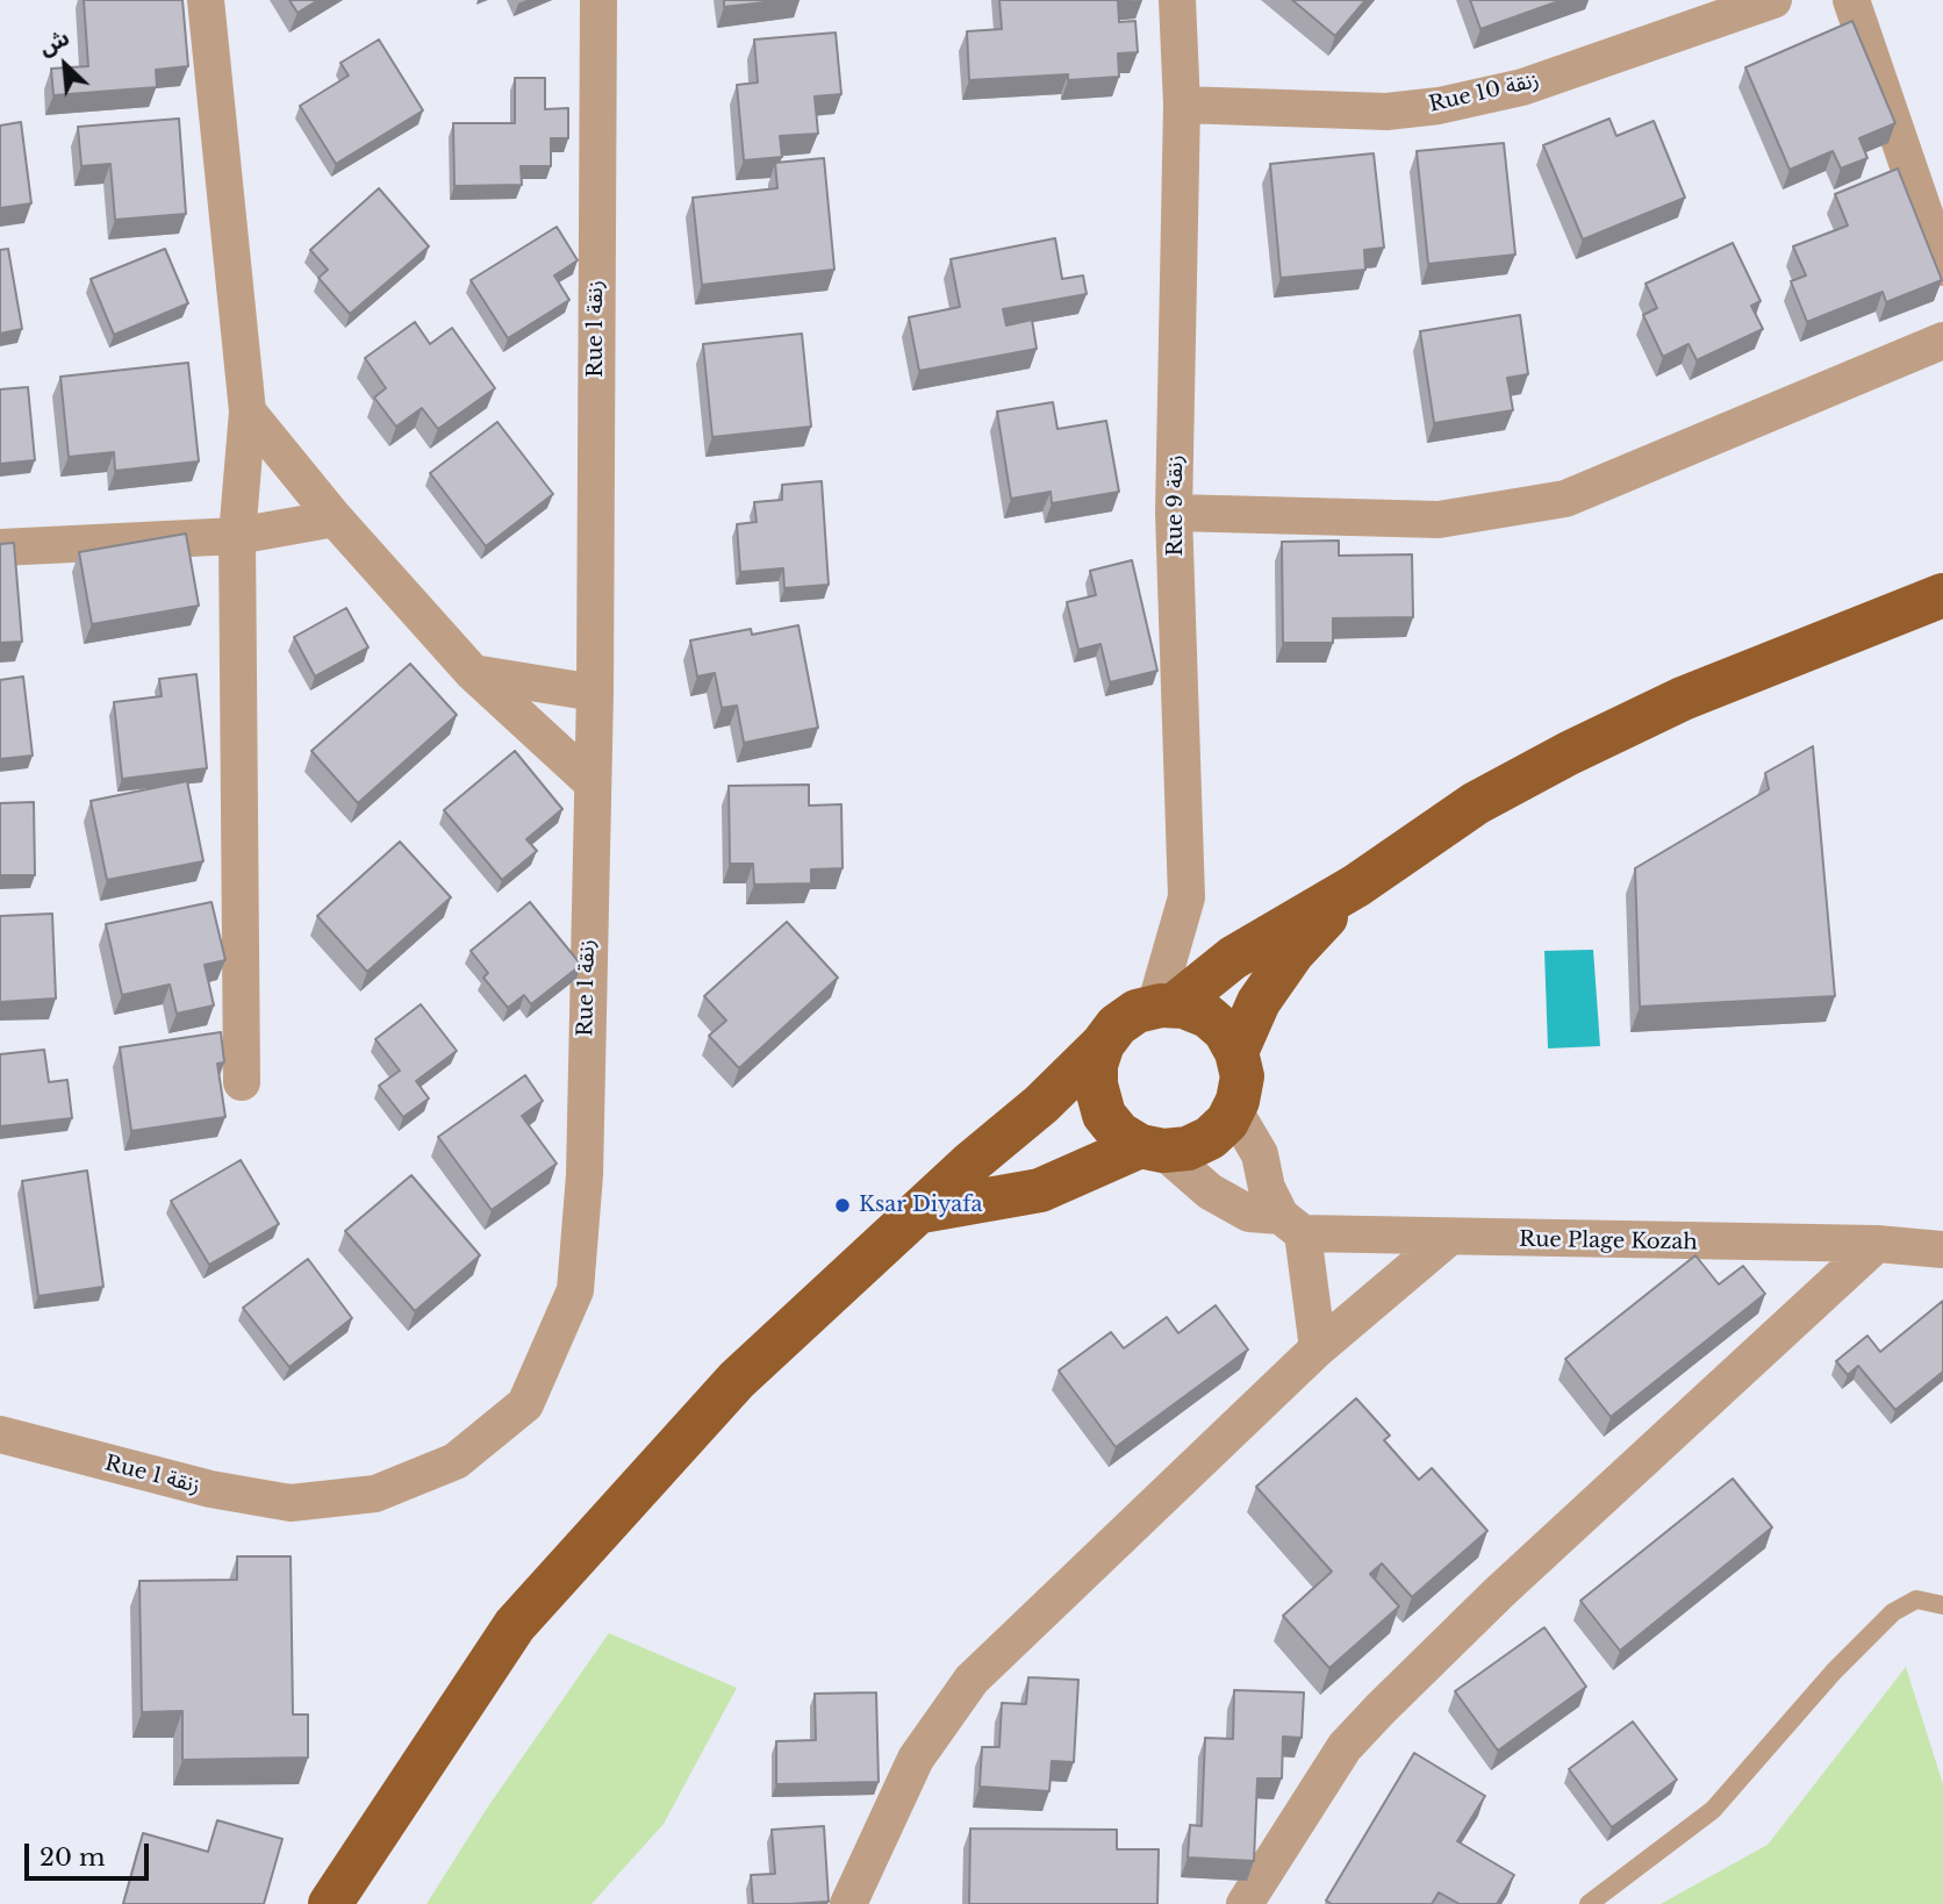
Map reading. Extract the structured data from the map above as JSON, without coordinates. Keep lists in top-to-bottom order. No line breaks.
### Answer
{"streets":{"street":["Rue 10 زنقة","Rue 1 زنقة","Rue 9 زنقة","Rue Plage Kozah"]},"crossings":[["Rue 10 زنقة","Rue 9 زنقة"],["Rue 9 زنقة","Rue Plage Kozah"]],"places":["Ksar Diyafa"],"scale_bar":"20 m","north":"top left"}
